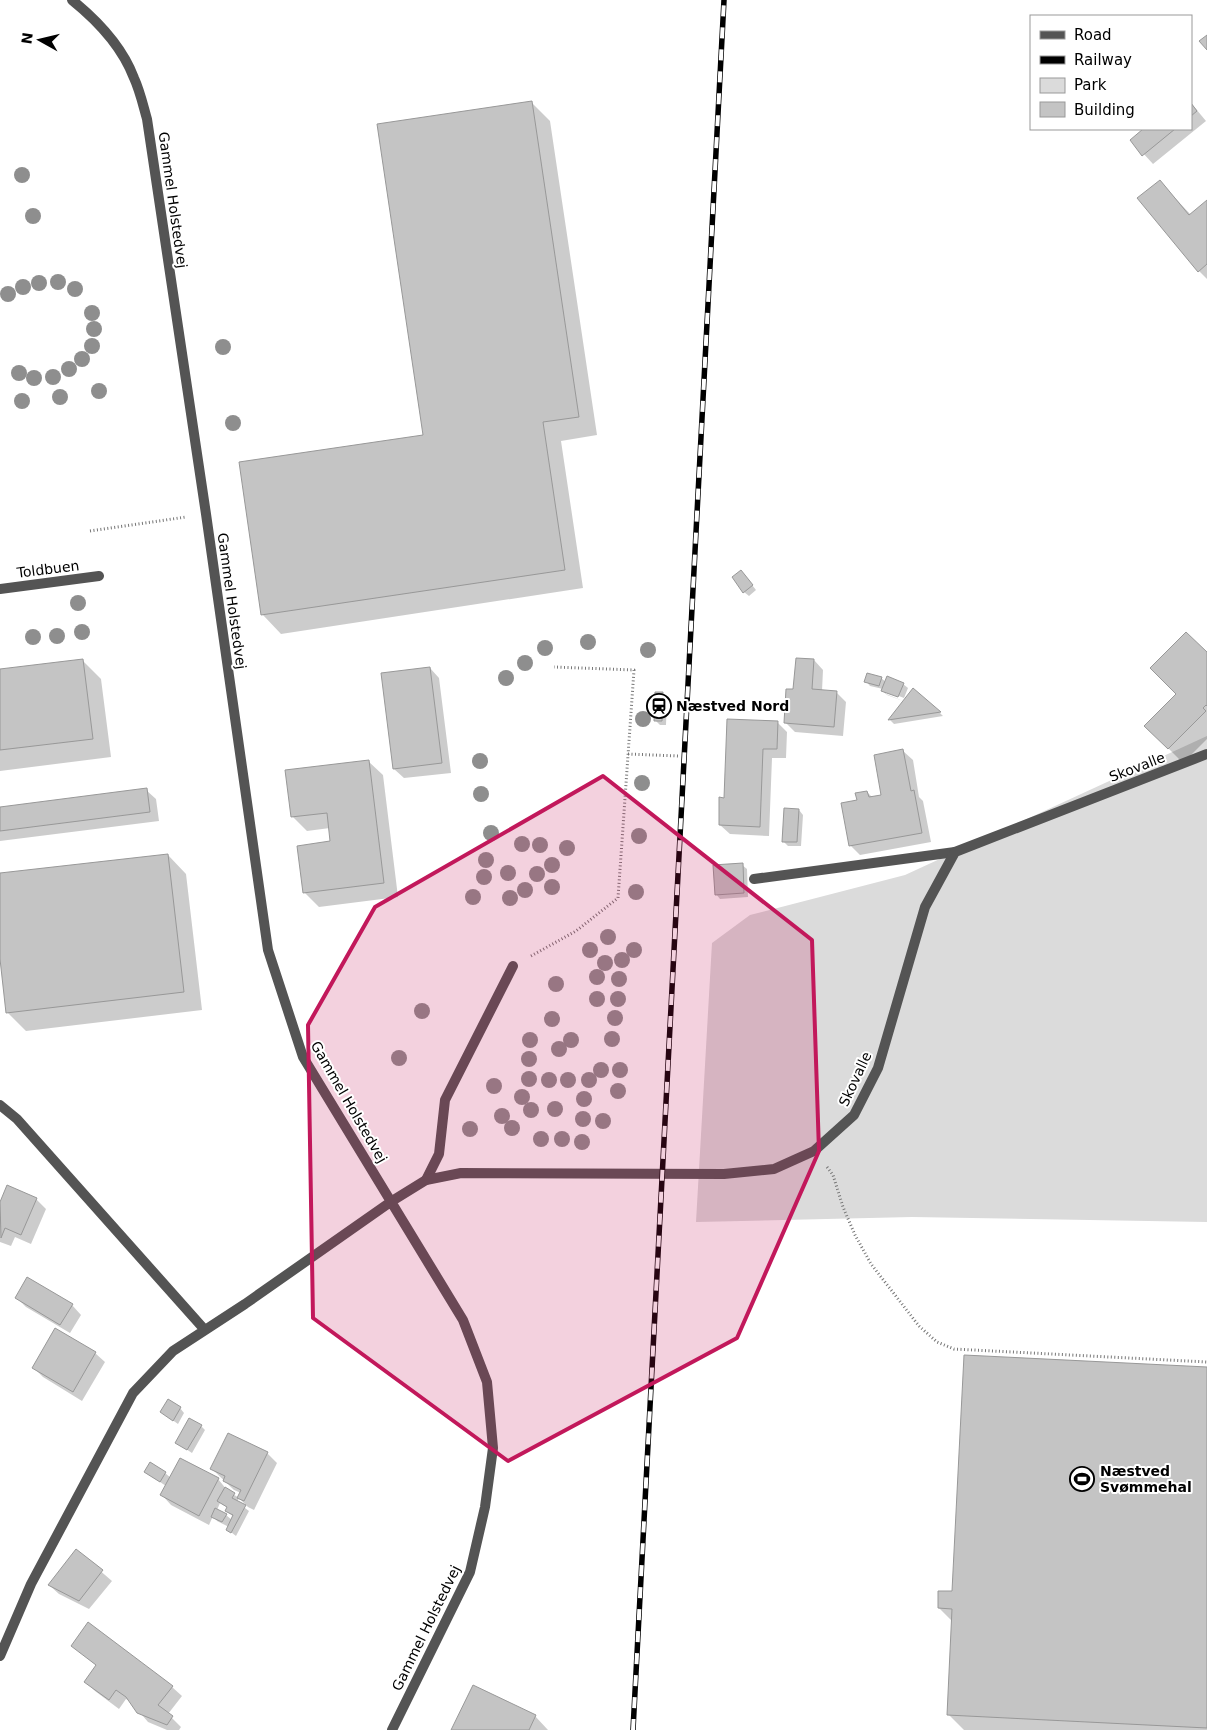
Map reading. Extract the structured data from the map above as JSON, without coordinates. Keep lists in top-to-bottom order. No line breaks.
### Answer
{"streets":{"street":["Gammel Holstedvej","Toldbuen","Skovalle"]},"crossings":[["Gammel Holstedvej","Skovalle"]],"places":{"station":["Næstved Nord"],"sports":["Næstved Svømmehal"]},"legend":["Road","Railway","Park","Building"],"north":"left"}
